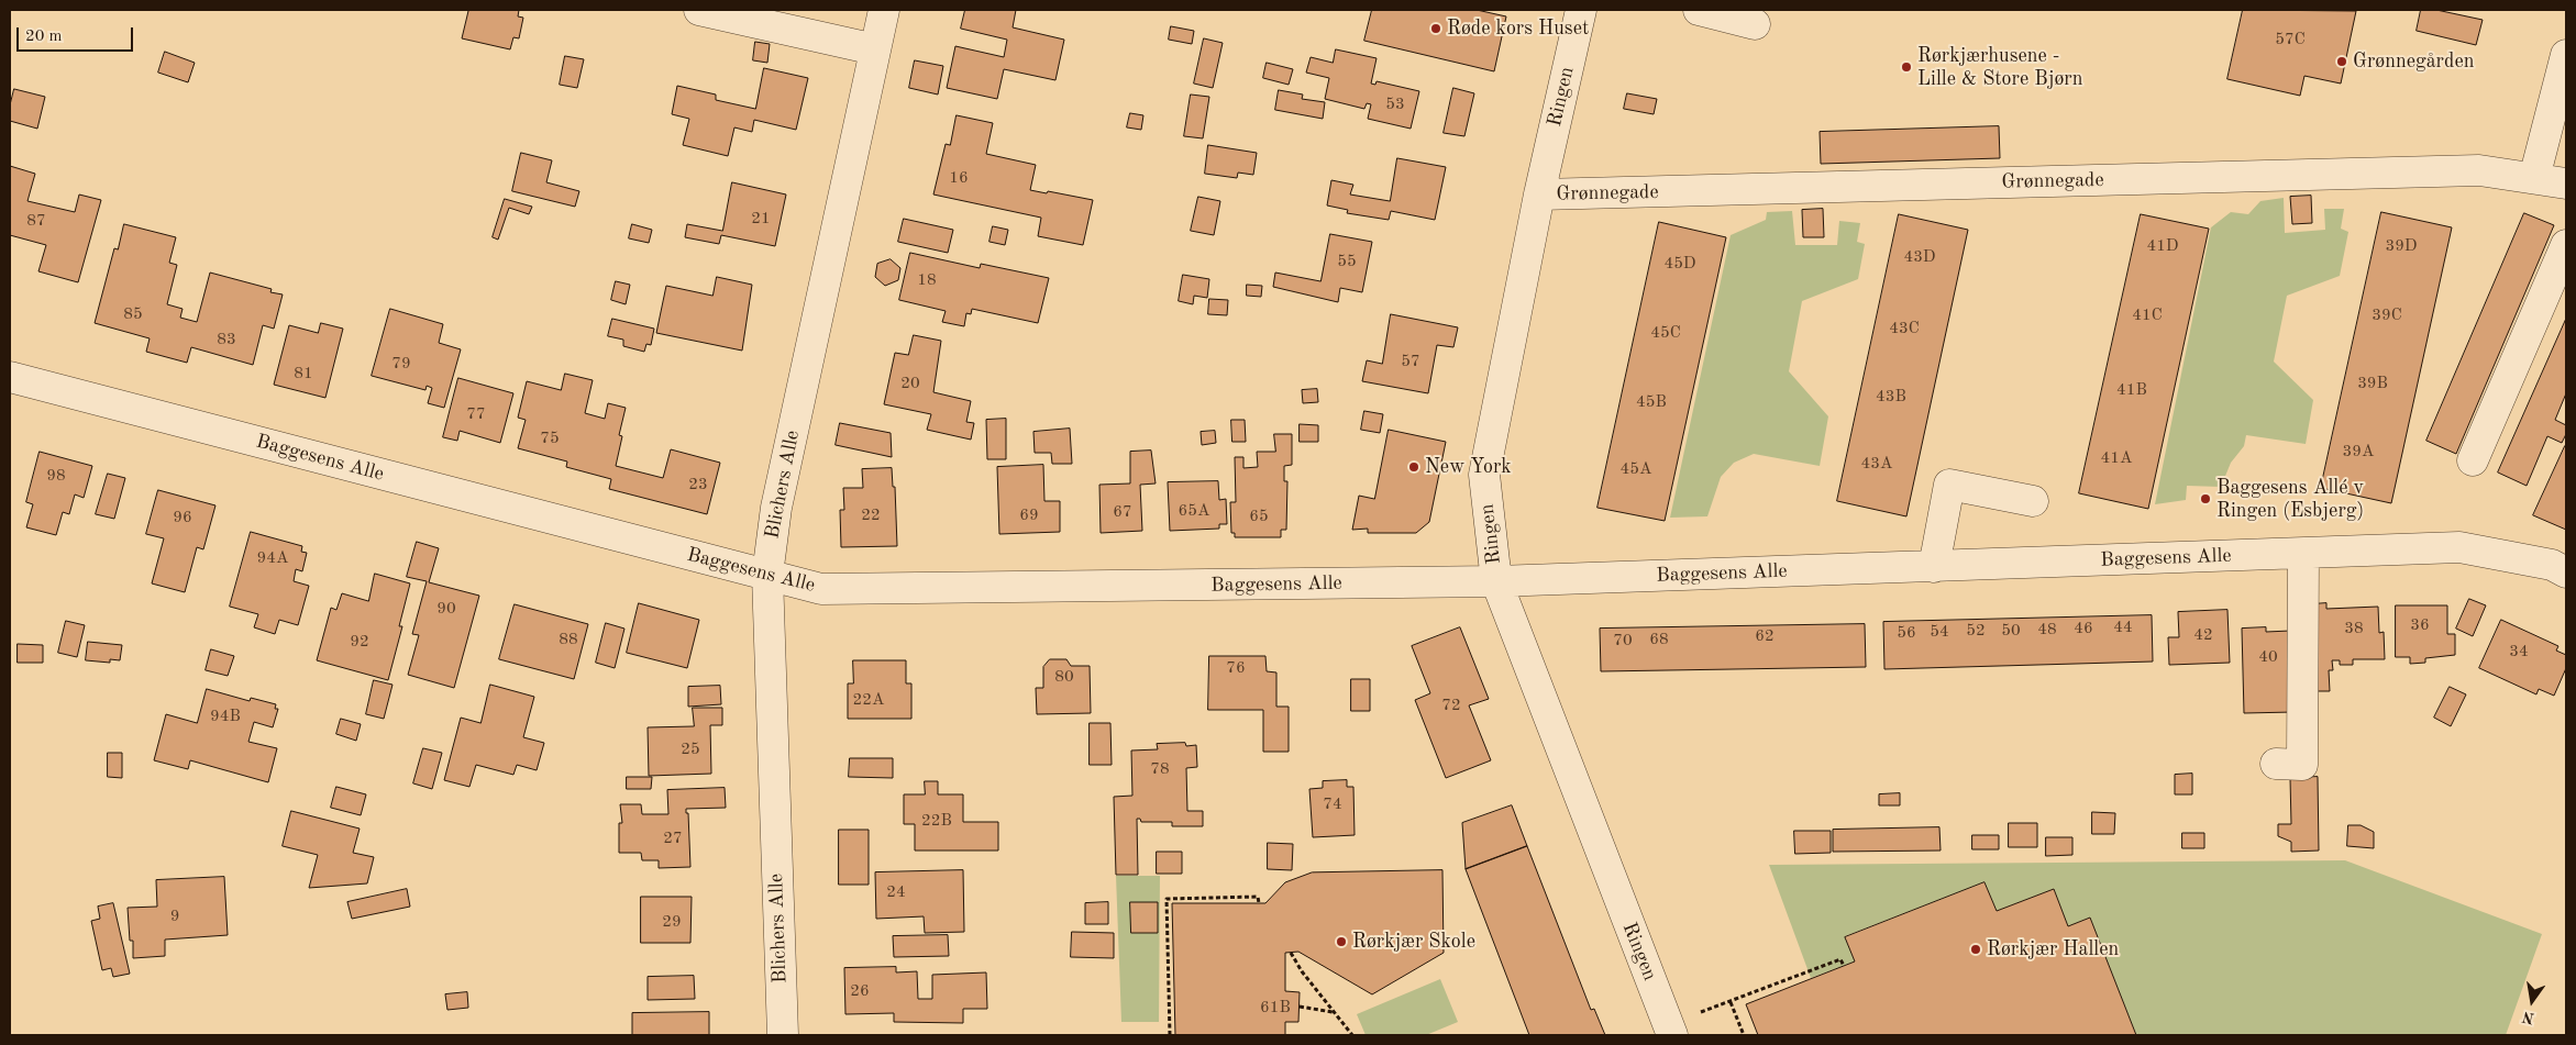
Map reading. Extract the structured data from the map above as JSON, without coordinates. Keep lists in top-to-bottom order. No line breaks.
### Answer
{"streets":{"street":["Ringen","Grønnegade","Baggesens Alle","Blichers Alle"]},"crossings":[["Ringen","Grønnegade"],["Ringen","Baggesens Alle"],["Baggesens Alle","Blichers Alle"]],"places":["Røde kors Huset","Grønnegården","Rørkjærhusene - Lille & Store Bjørn","New York","Baggesens Allé v Ringen (Esbjerg)","Rørkjær Skole","Rørkjær Hallen"],"house_numbers":["57C","53","16","21","87","41D","39D","43D","55","45D","18","85","41C","39C","43C","45C","83","57","79","81","20","39B","41B","43B","45B","77","75","39A","41A","43A","45A","98","23","65A","67","22","69","65","96","94A","90","36","44","46","38","48","52","50","54","56","42","62","88","68","70","92","34","40","76","80","22A","72","94B","25","78","74","22B","27","24","9","29","26","61B"],"scale_bar":"20 m","north":"bottom"}
